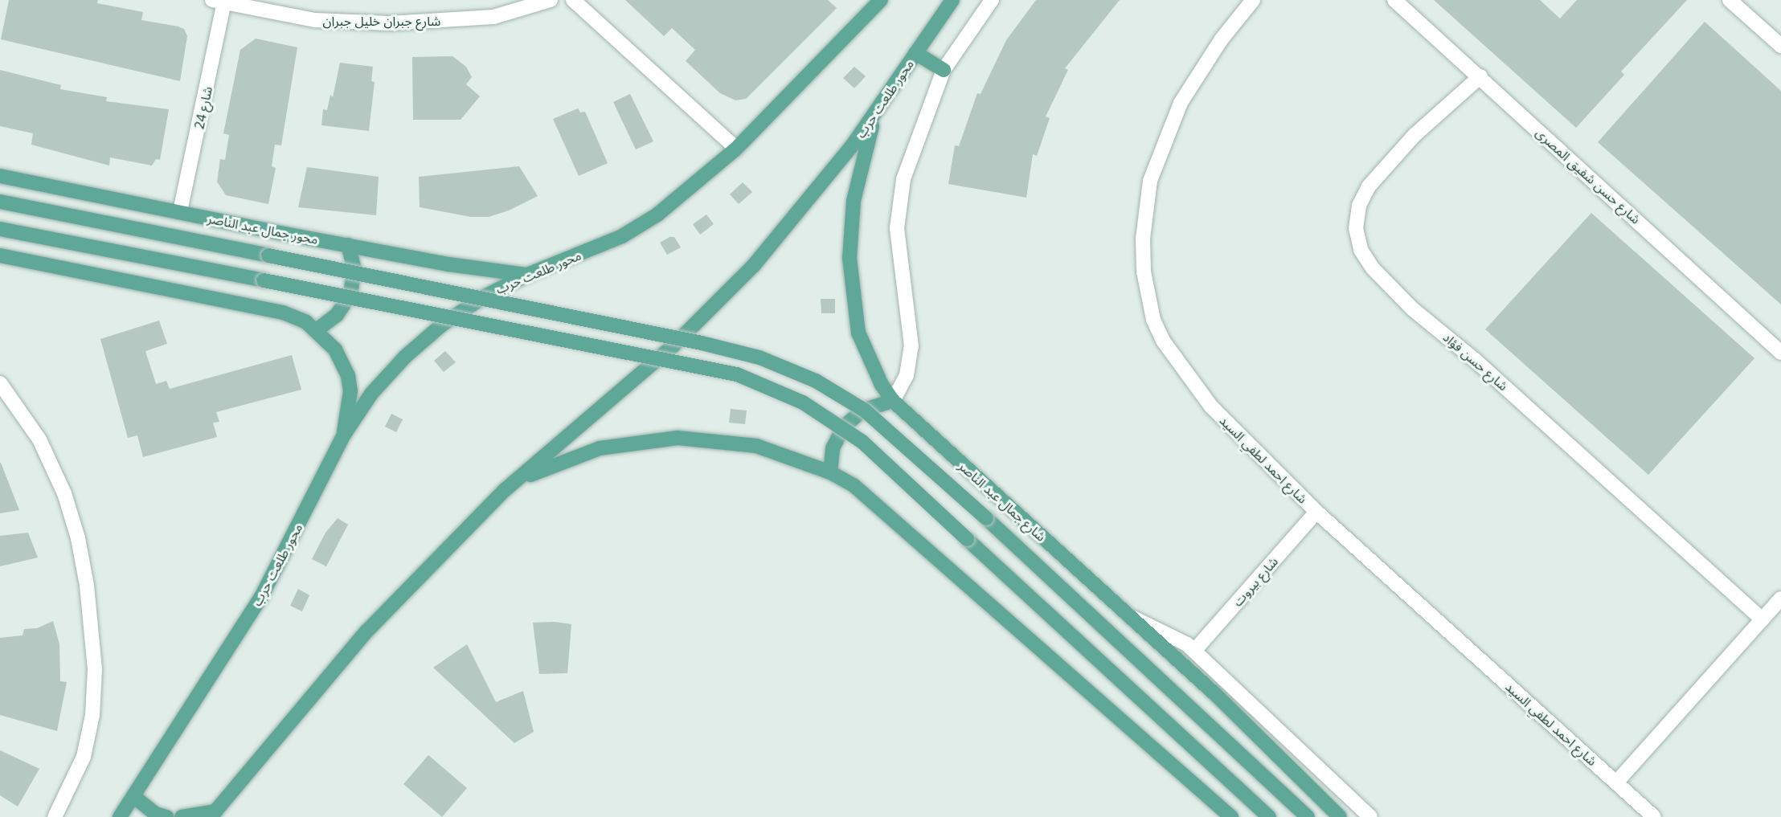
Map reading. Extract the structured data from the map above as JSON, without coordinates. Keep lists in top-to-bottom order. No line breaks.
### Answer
{"streets":{"main road":["محور طلعت حرب","محور جمال عبد الناصر","شارع جمال عبد الناصر"],"street":["شارع جبران خليل جبران","شارع 24","شارع حسن شفيق المصرى","شارع حسن فؤاد","شارع احمد لطفي السيد","شارع بيروت"]},"crossings":[["شارع جبران خليل جبران","شارع 24"],["محور طلعت حرب","محور جمال عبد الناصر"],["محور طلعت حرب","شارع جمال عبد الناصر"],["شارع 24","محور جمال عبد الناصر"],["شارع حسن شفيق المصرى","شارع حسن فؤاد"],["شارع احمد لطفي السيد","شارع بيروت"]]}
